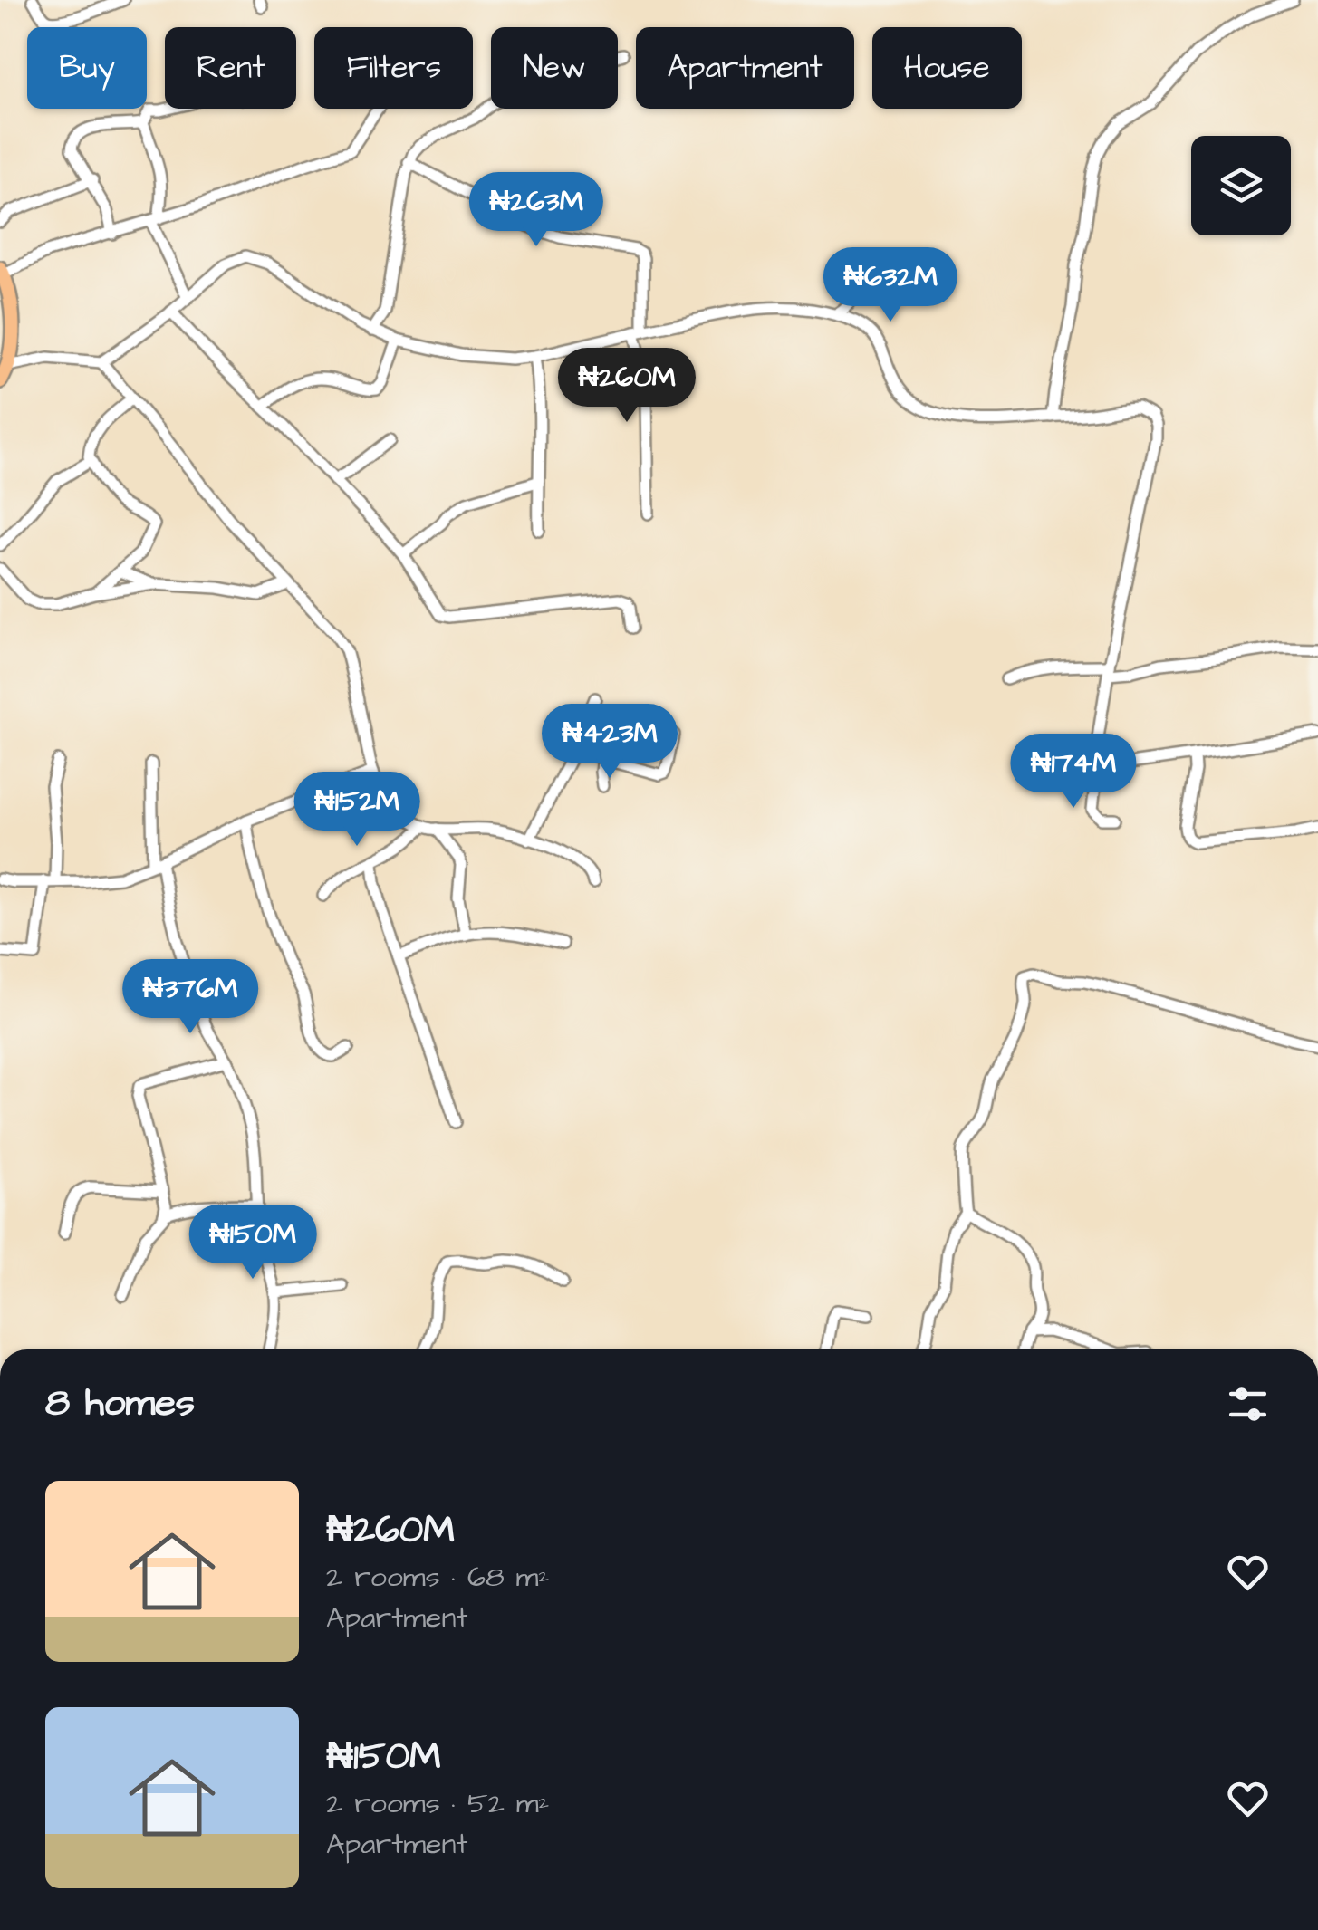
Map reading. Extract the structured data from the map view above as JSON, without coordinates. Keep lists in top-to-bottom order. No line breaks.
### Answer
{"page":{"chip":["Buy","Rent","Filters","New","Apartment","House"],"price":["₦263M","₦632M","₦260M","₦423M","₦174M","₦152M","₦376M","₦150M"],"heading":"8 homes","list":[{"name":"₦260M","note":"2 rooms · 68 m² · Apartment"},{"name":"₦150M","note":"2 rooms · 52 m² · Apartment"}]}}
